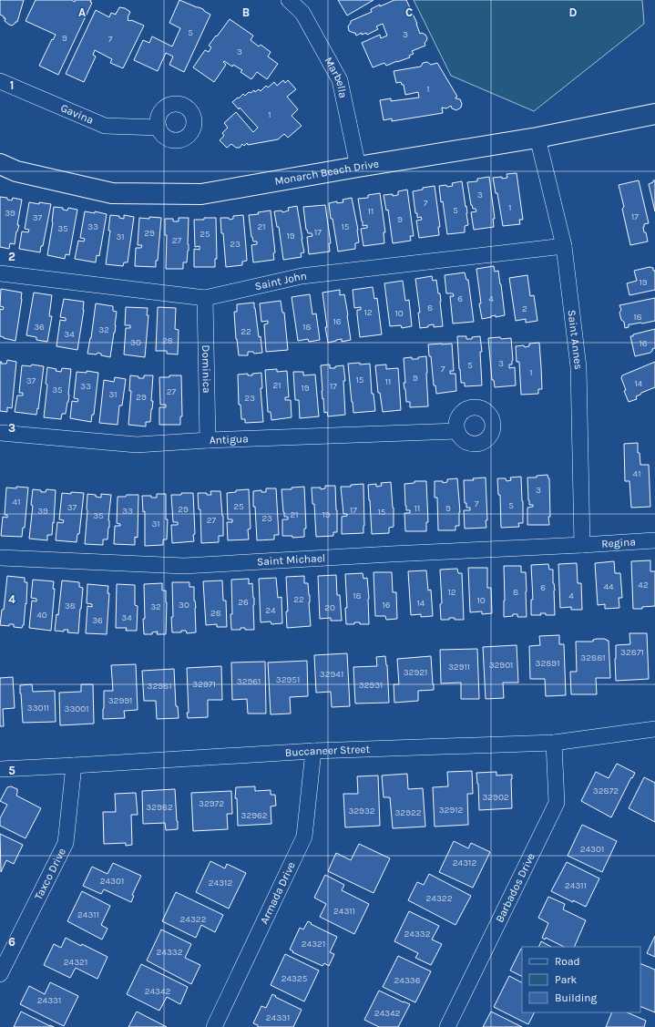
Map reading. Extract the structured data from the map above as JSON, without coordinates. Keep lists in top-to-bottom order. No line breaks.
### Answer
{"streets":{"street":["Marbella","Gavina","Monarch Beach Drive","Saint John","Saint Annes","Dominica","Antigua","Regina","Saint Michael","Buccaneer Street","Taxco Drive","Barbados Drive","Armada Drive"]},"crossings":[["Marbella","Monarch Beach Drive"],["Monarch Beach Drive","Saint Annes"],["Saint John","Saint Annes"],["Saint John","Dominica"],["Saint Annes","Regina"],["Saint Annes","Saint Michael"],["Dominica","Antigua"],["Regina","Saint Michael"],["Buccaneer Street","Taxco Drive"],["Buccaneer Street","Barbados Drive"],["Buccaneer Street","Armada Drive"]],"house_numbers":["5","3","9","7","3","1","1","3","7","1","5","11","39","17","37","9","33","21","15","35","17","29","25","19","31","27","23","19","6","4","8","2","12","10","18","16","36","18","32","22","34","28","30","16","3","5","7","1","9","15","37","11","14","21","33","17","19","35","27","31","29","23","41","3","41","7","5","25","37","11","9","29","17","39","33","15","21","19","35","23","27","31","42","44","6","12","8","18","4","22","10","26","14","30","16","38","32","20","24","28","40","34","36","32871","32881","32891","32901","32911","32921","32941","32951","32961","32971","32931","32981","32991","33011","33001","32872","32902","32972","32982","32912","32932","32922","32962","24301","24312","24301","24312","24311","24322","24311","24311","24322","24332","24321","24332","24321","24325","24336","24342","24331","24342","24331"],"legend":["Road","Park","Building"],"grid":{"columns":["A","B","C","D"],"rows":["1","2","3","4","5","6"]}}
